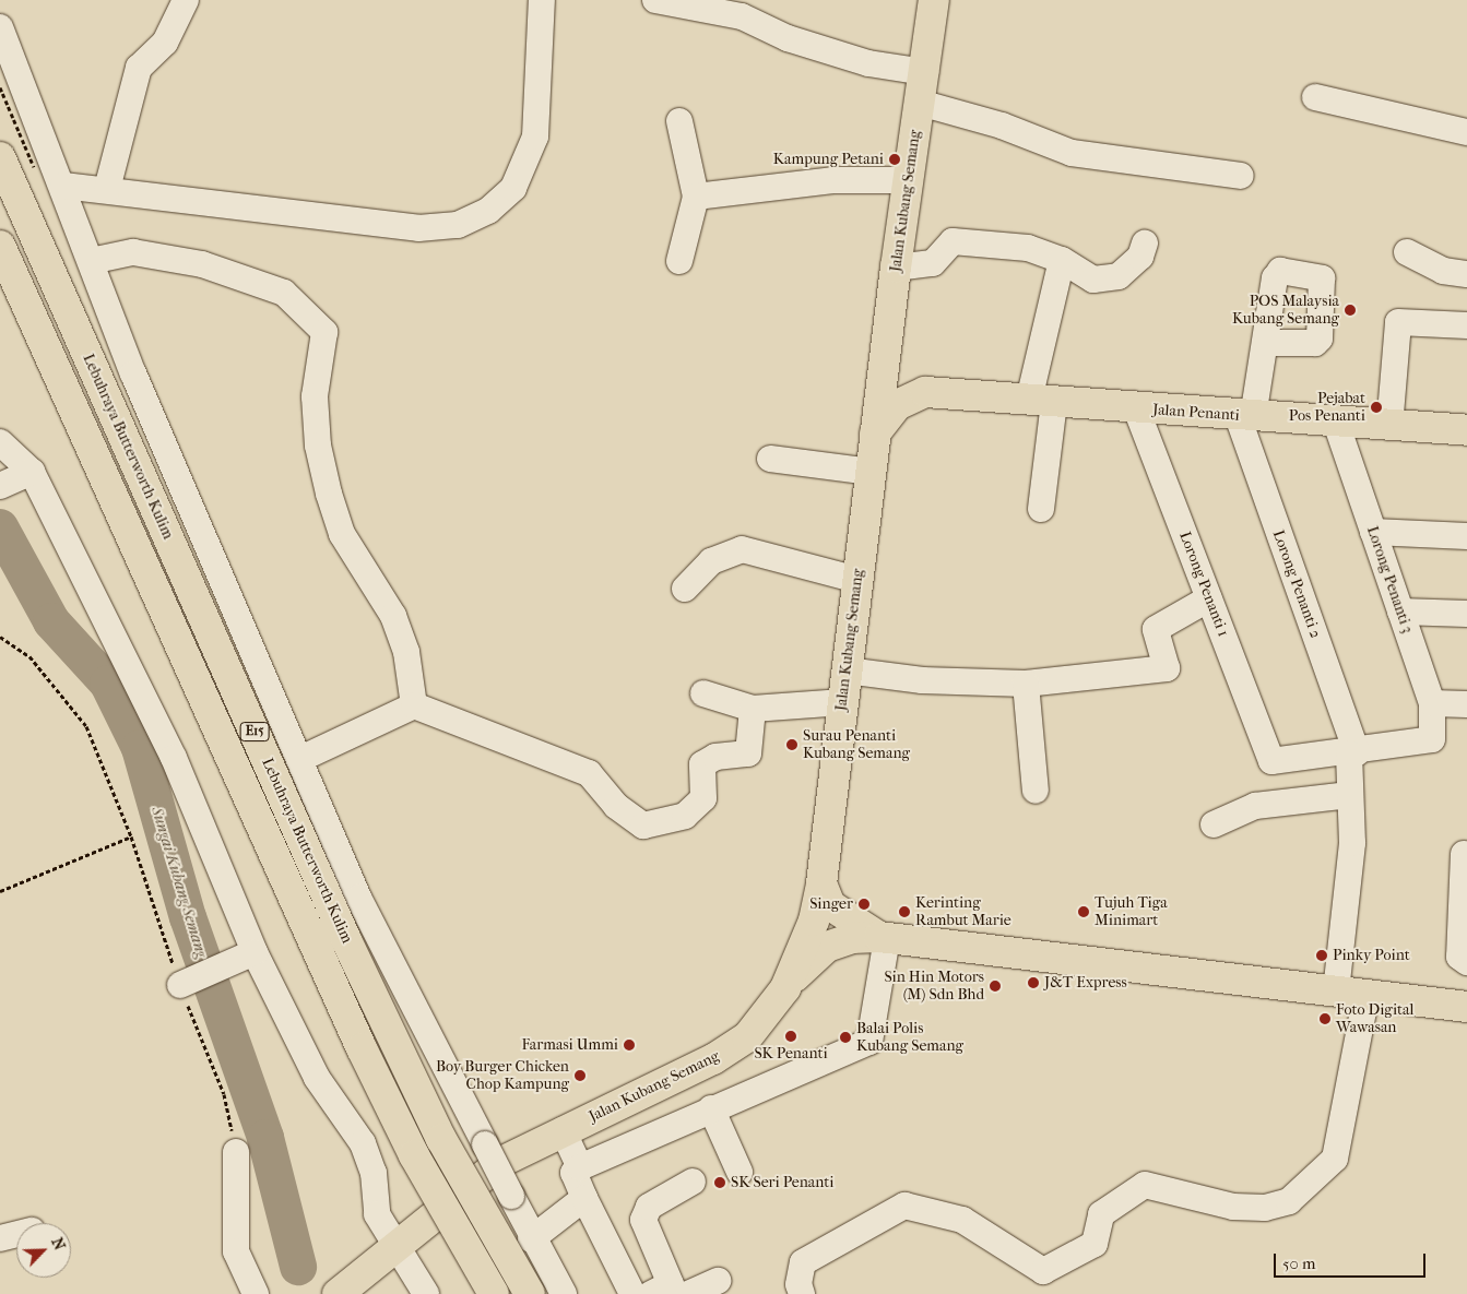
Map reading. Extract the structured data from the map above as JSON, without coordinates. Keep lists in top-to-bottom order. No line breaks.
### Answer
{"streets":{"main road":["Jalan Kubang Semang","Jalan Penanti","Lebuhraya Butterworth Kulim","E15"],"street":["Lorong Penanti 3","Lorong Penanti 1","Lorong Penanti 2"]},"crossings":[["Jalan Penanti","Lorong Penanti 3"],["Jalan Penanti","Lorong Penanti 1"],["Jalan Penanti","Lorong Penanti 2"],["Lorong Penanti 3","Lorong Penanti 1"],["Lorong Penanti 3","Lorong Penanti 2"],["Lorong Penanti 1","Lorong Penanti 2"]],"water":["Sungai Kubang Semang"],"places":["Kampung Petani","POS Malaysia Kubang Semang","Pejabat Pos Penanti","Surau Penanti Kubang Semang","Singer","Kerinting Rambut Marie","Tujuh Tiga Minimart","Pinky Point","J&T Express","Sin Hin Motors (M) Sdn Bhd","Foto Digital Wawasan","SK Penanti","Balai Polis Kubang Semang","Farmasi Ummi","Boy Burger Chicken Chop Kampung","SK Seri Penanti"],"scale_bar":"50 m","north":"top right"}
